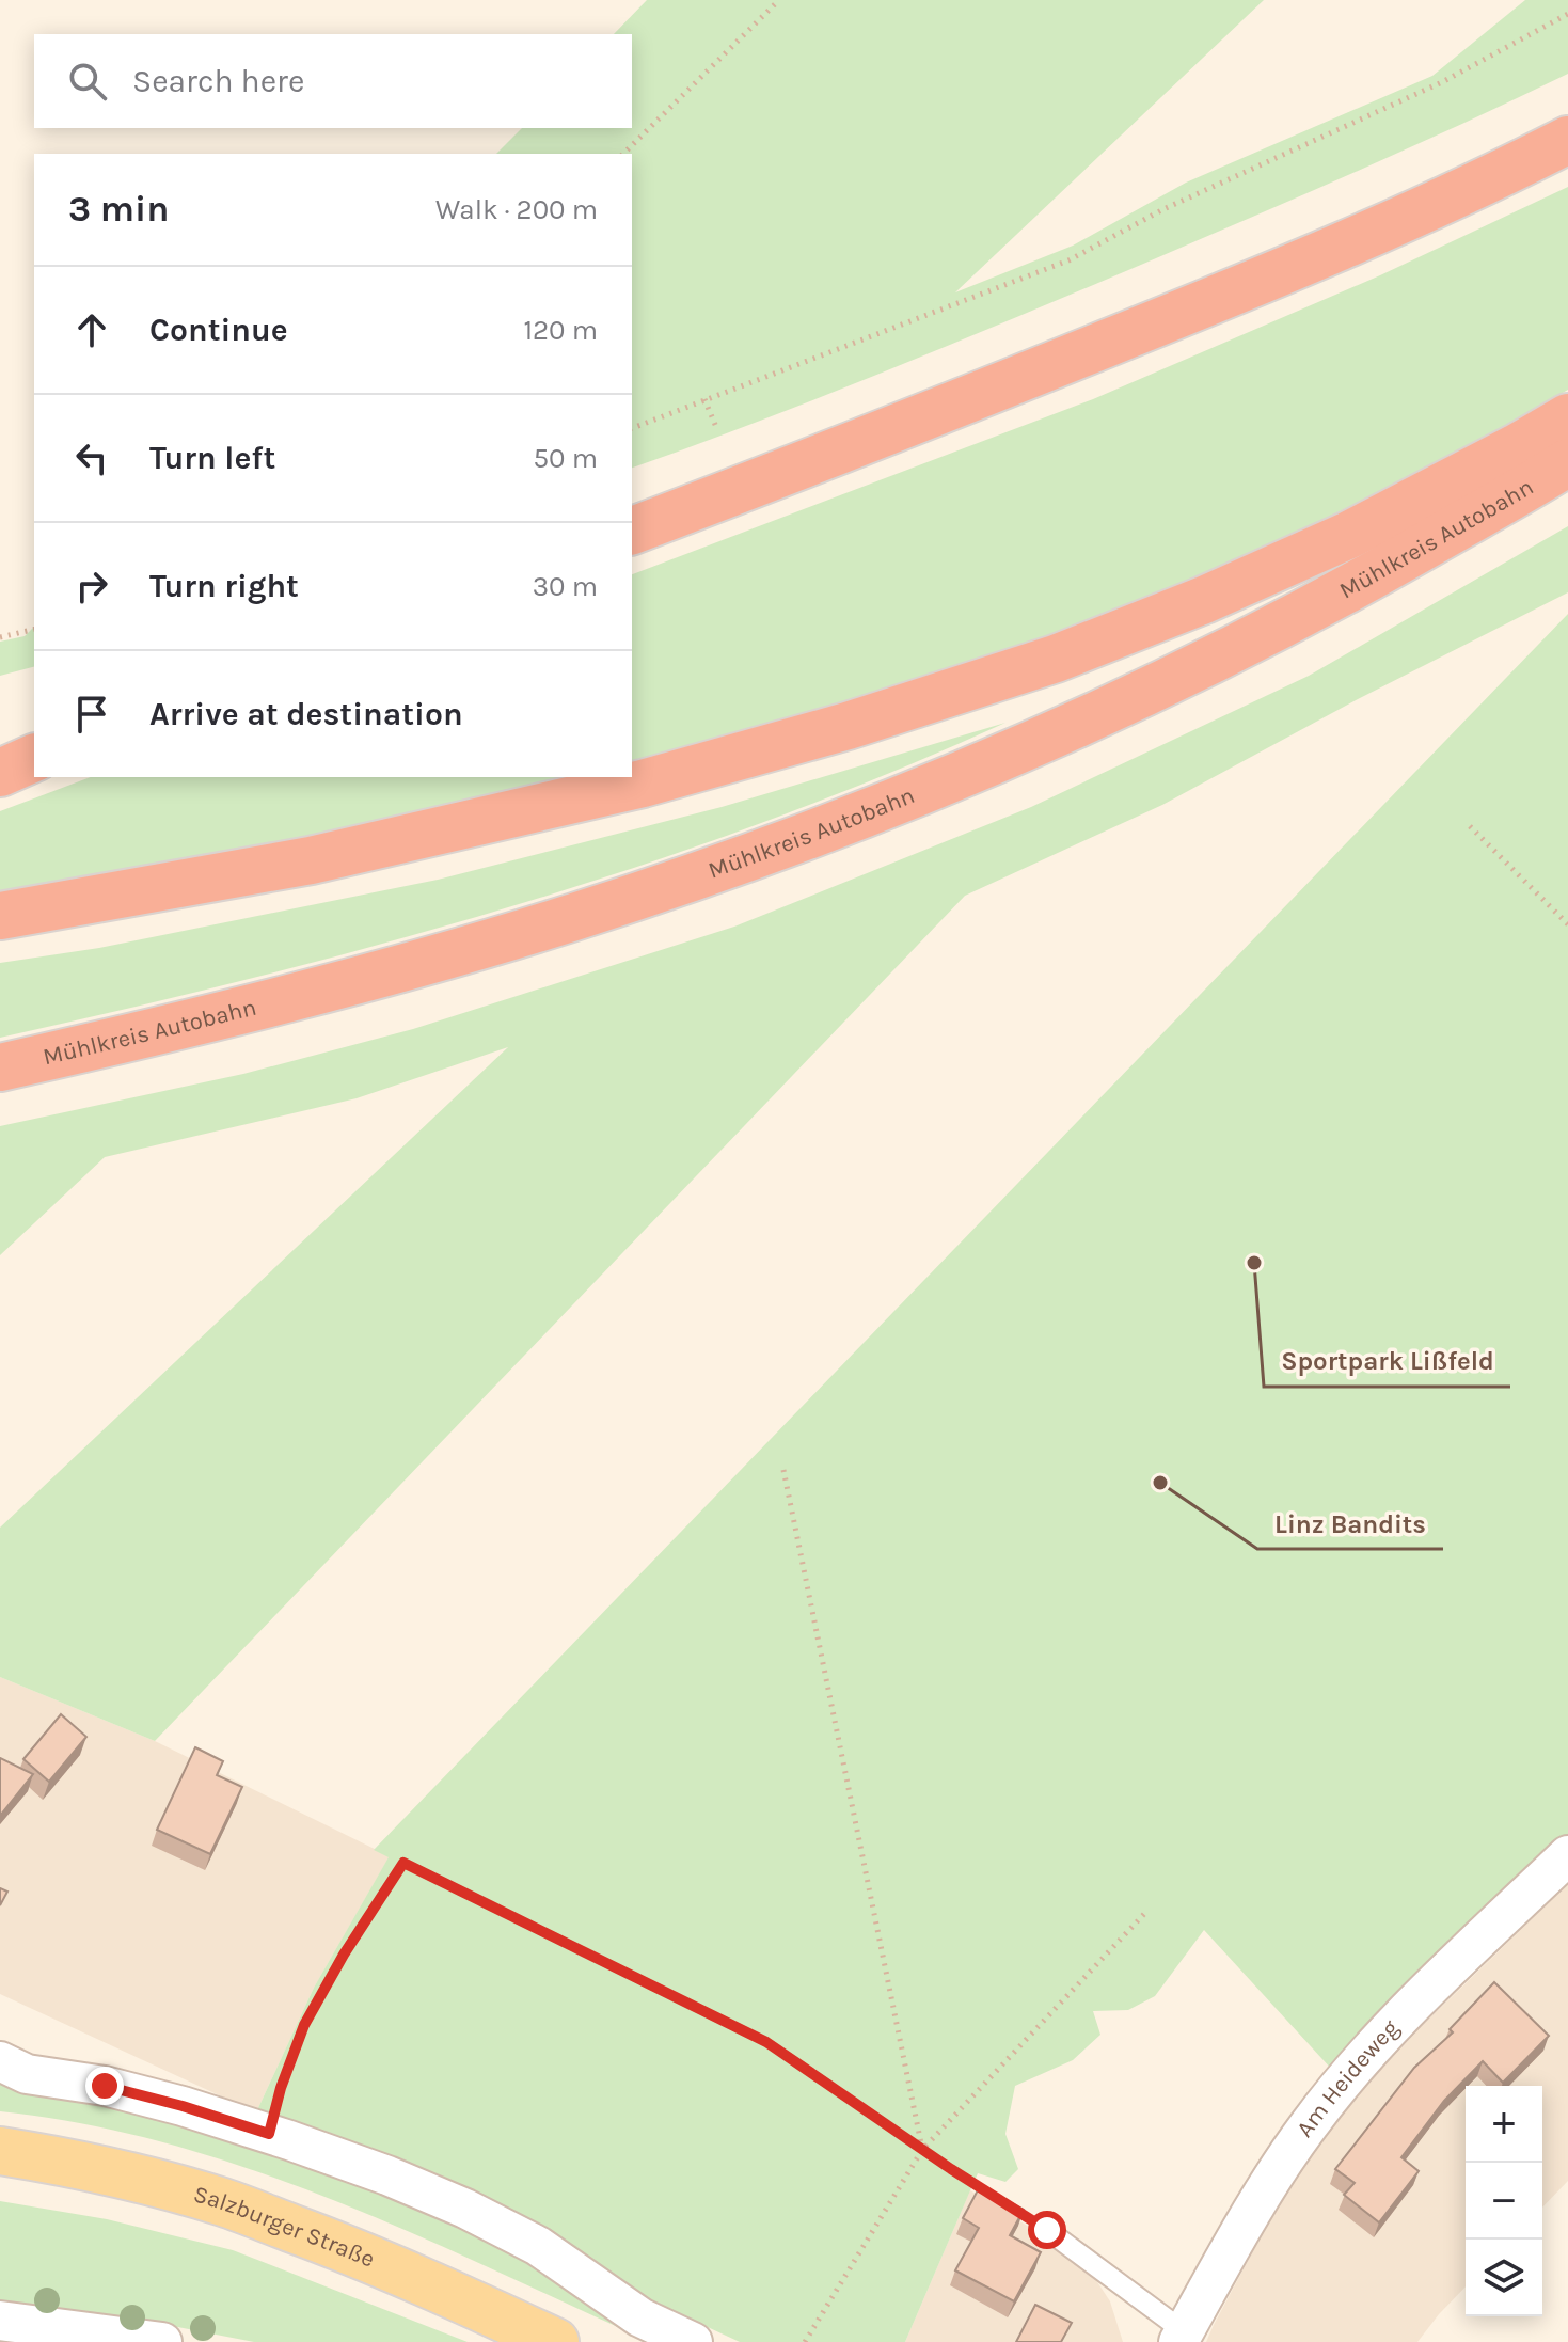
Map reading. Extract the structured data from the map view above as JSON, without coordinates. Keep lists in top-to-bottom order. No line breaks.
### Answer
{"streets":{"highway":["Mühlkreis Autobahn"],"main road":["Salzburger Straße"],"street":["Am Heideweg"]},"places":["Sportpark Lißfeld","Linz Bandits"],"page":{"search":"Search here","heading":["3 min","Walk · 200 m"],"list":[["Continue","120 m"],["Turn left","50 m"],["Turn right","30 m"],"Arrive at destination"],"map_buttons":["+","−"]}}
